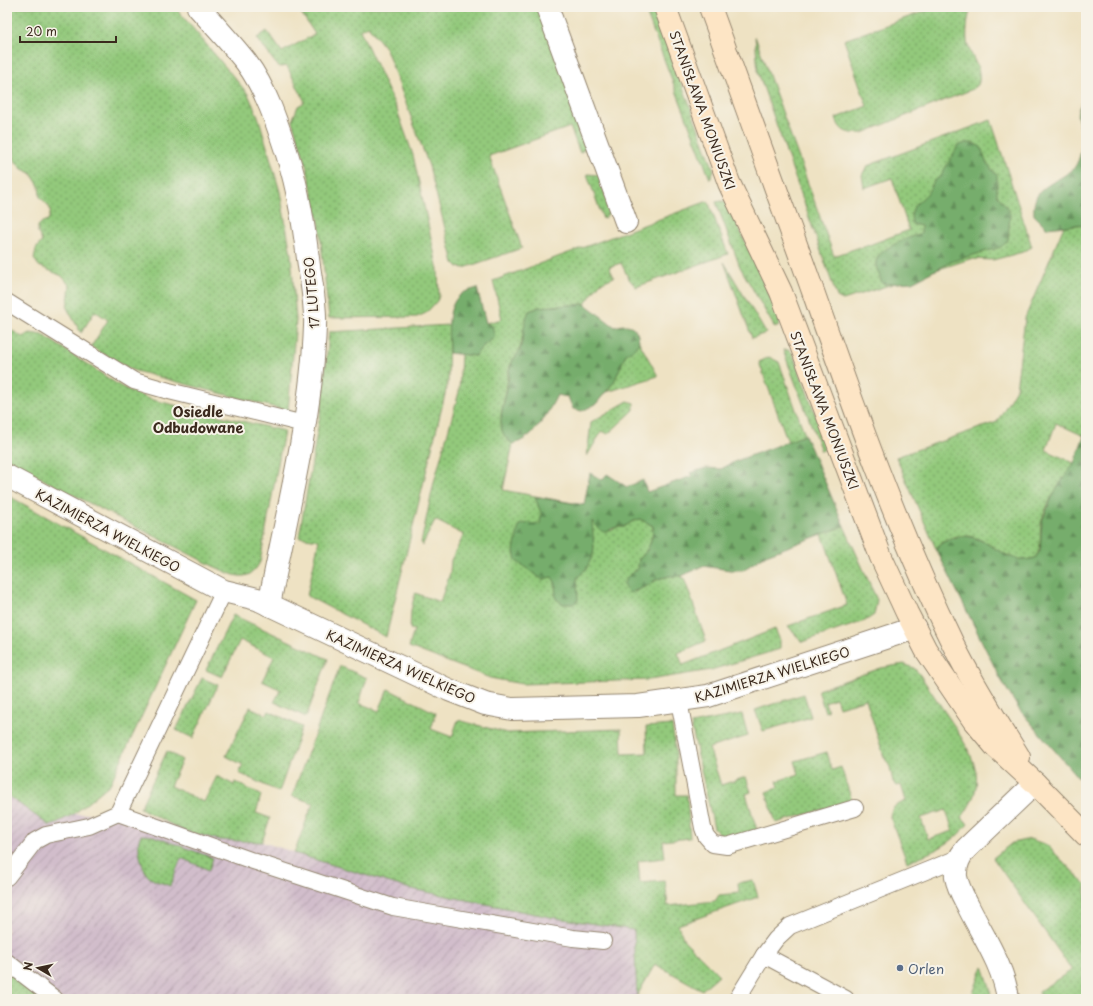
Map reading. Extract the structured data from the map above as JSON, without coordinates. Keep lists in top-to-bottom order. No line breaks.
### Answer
{"streets":{"street":["STANISŁAWA MONIUSZKI","17 LUTEGO","KAZIMIERZA WIELKIEGO"]},"crossings":[["STANISŁAWA MONIUSZKI","KAZIMIERZA WIELKIEGO"],["17 LUTEGO","KAZIMIERZA WIELKIEGO"]],"districts":["Osiedle Odbudowane"],"places":["Orlen"],"scale_bar":"20 m","north":"left"}
